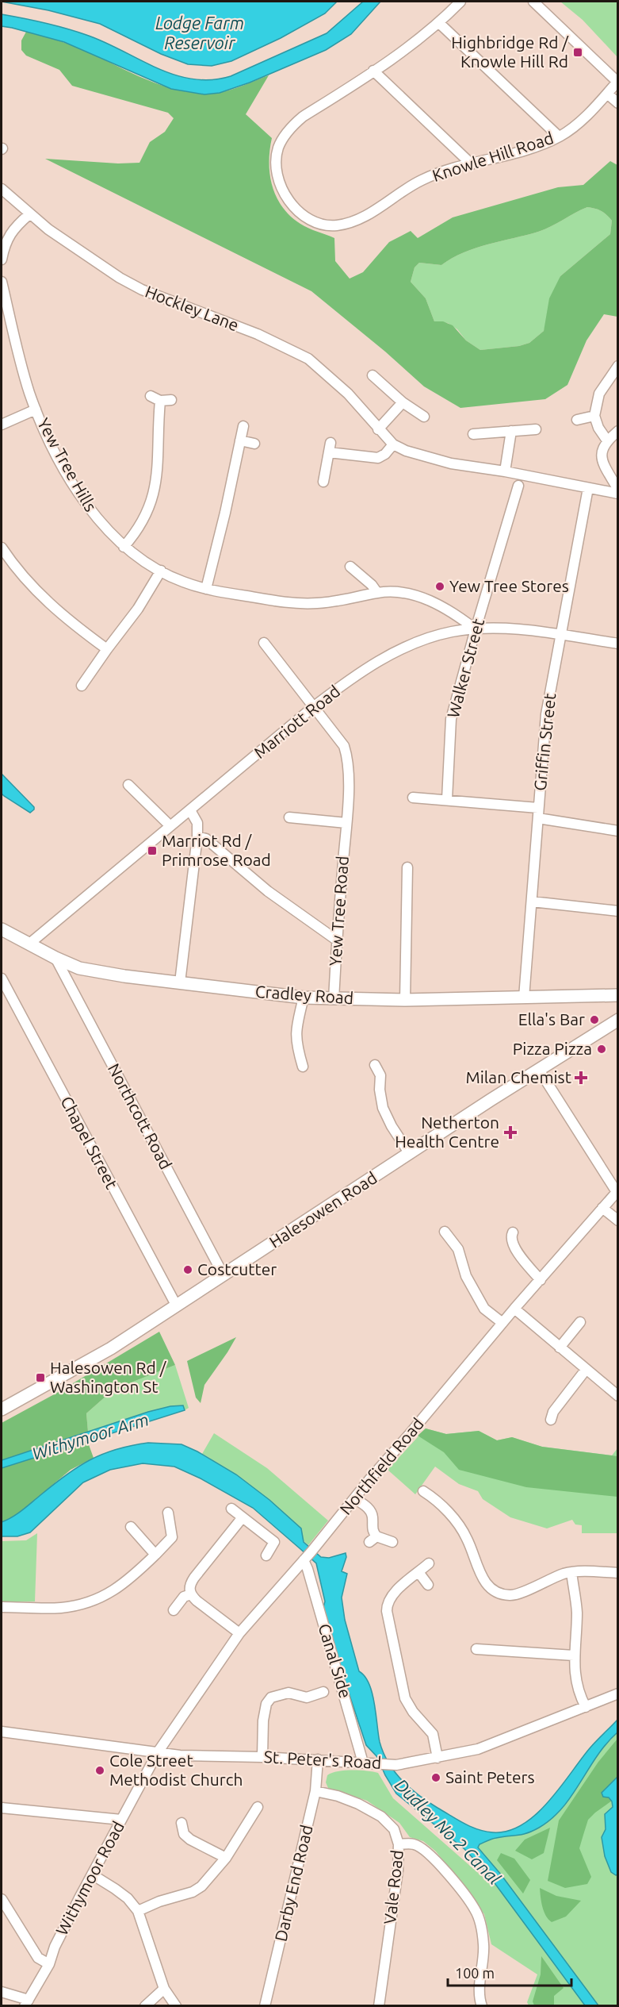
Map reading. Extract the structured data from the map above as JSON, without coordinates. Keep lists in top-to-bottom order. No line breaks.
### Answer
{"streets":{"main road":["Cradley Road","Halesowen Road"],"street":["Knowle Hill Road","Hockley Lane","Yew Tree Hills","Walker Street","Marriott Road","Griffin Street","Yew Tree Road","Northcott Road","Chapel Street","Northfield Road","Canal Side","St. Peter's Road","Withymoor Road","Darby End Road","Vale Road"]},"crossings":[["Hockley Lane","Griffin Street"],["Yew Tree Hills","Walker Street"],["Yew Tree Hills","Marriott Road"],["Walker Street","Marriott Road"],["Marriott Road","Griffin Street"],["Marriott Road","Yew Tree Road"],["Marriott Road","Cradley Road"],["Griffin Street","Cradley Road"],["Yew Tree Road","Cradley Road"],["Cradley Road","Northcott Road"],["Northcott Road","Halesowen Road"],["Chapel Street","Halesowen Road"],["Northfield Road","Canal Side"],["Northfield Road","St. Peter's Road"],["Northfield Road","Withymoor Road"],["Canal Side","St. Peter's Road"],["St. Peter's Road","Withymoor Road"],["St. Peter's Road","Darby End Road"],["Darby End Road","Vale Road"]],"water":["Lodge Farm Reservoir","Withymoor Arm","Dudley No.2 Canal"],"places":{"transit":["Highbridge Rd / Knowle Hill Rd","Marriot Rd / Primrose Road","Halesowen Rd / Washington St"],"other":["Yew Tree Stores","Ella's Bar","Pizza Pizza","Costcutter","Cole Street Methodist Church","Saint Peters"],"health":["Milan Chemist","Netherton Health Centre"]},"scale_bar":"100 m"}
